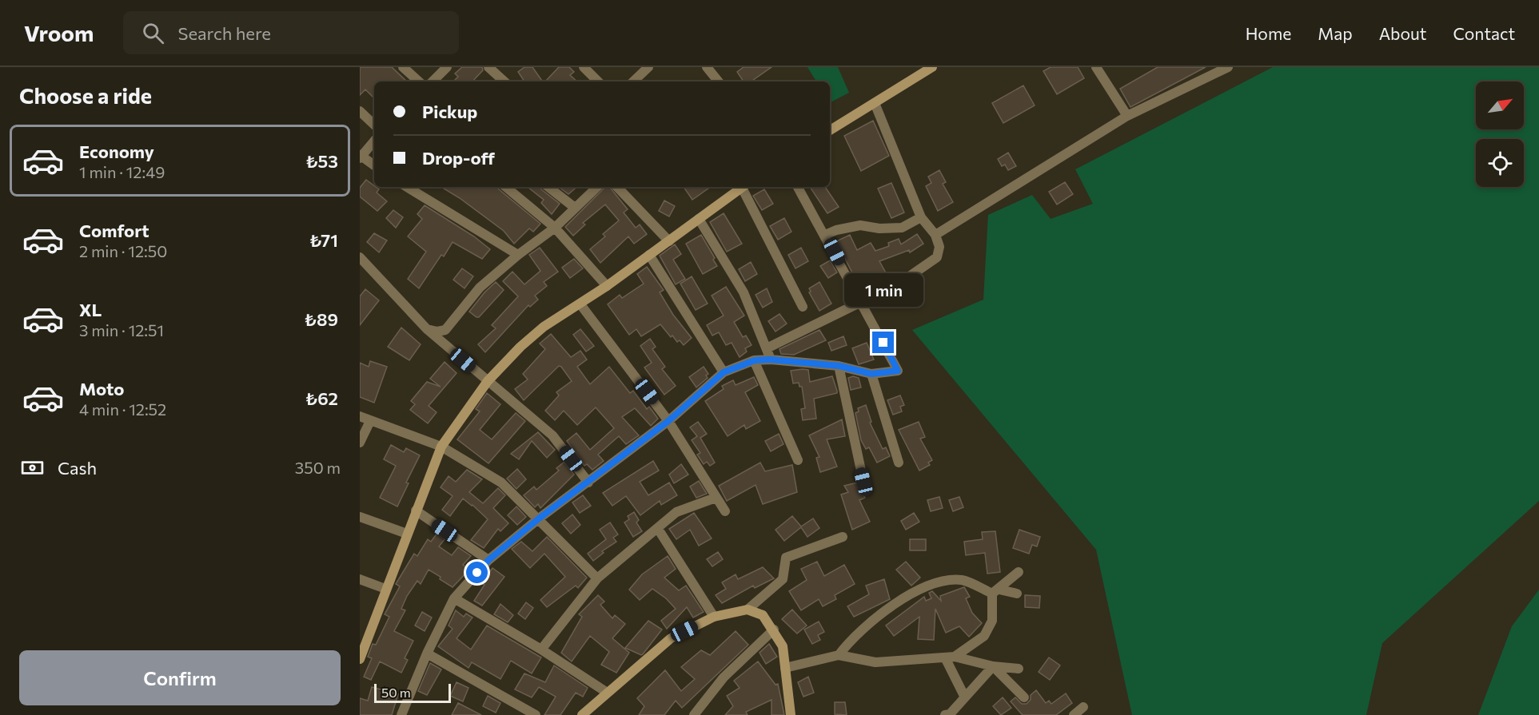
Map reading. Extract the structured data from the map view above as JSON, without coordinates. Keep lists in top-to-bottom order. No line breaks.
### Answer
{"scale_bar":"50 m","north":"top right","page":{"header":"Vroom","search":"Search here","nav":["Home","Map","About","Contact"],"heading":"Choose a ride","banner":["Pickup","Drop-off"],"list":[{"name":"Economy","note":"1 min · 12:49","value":"₺53"},{"name":"Comfort","note":"2 min · 12:50","value":"₺71"},{"name":"XL","note":"3 min · 12:51","value":"₺89"},{"name":"Moto","note":"4 min · 12:52","value":"₺62"}],"bubble":"1 min","pay":["Cash","350 m"],"buttons":"Confirm","scale":"50 m"}}
